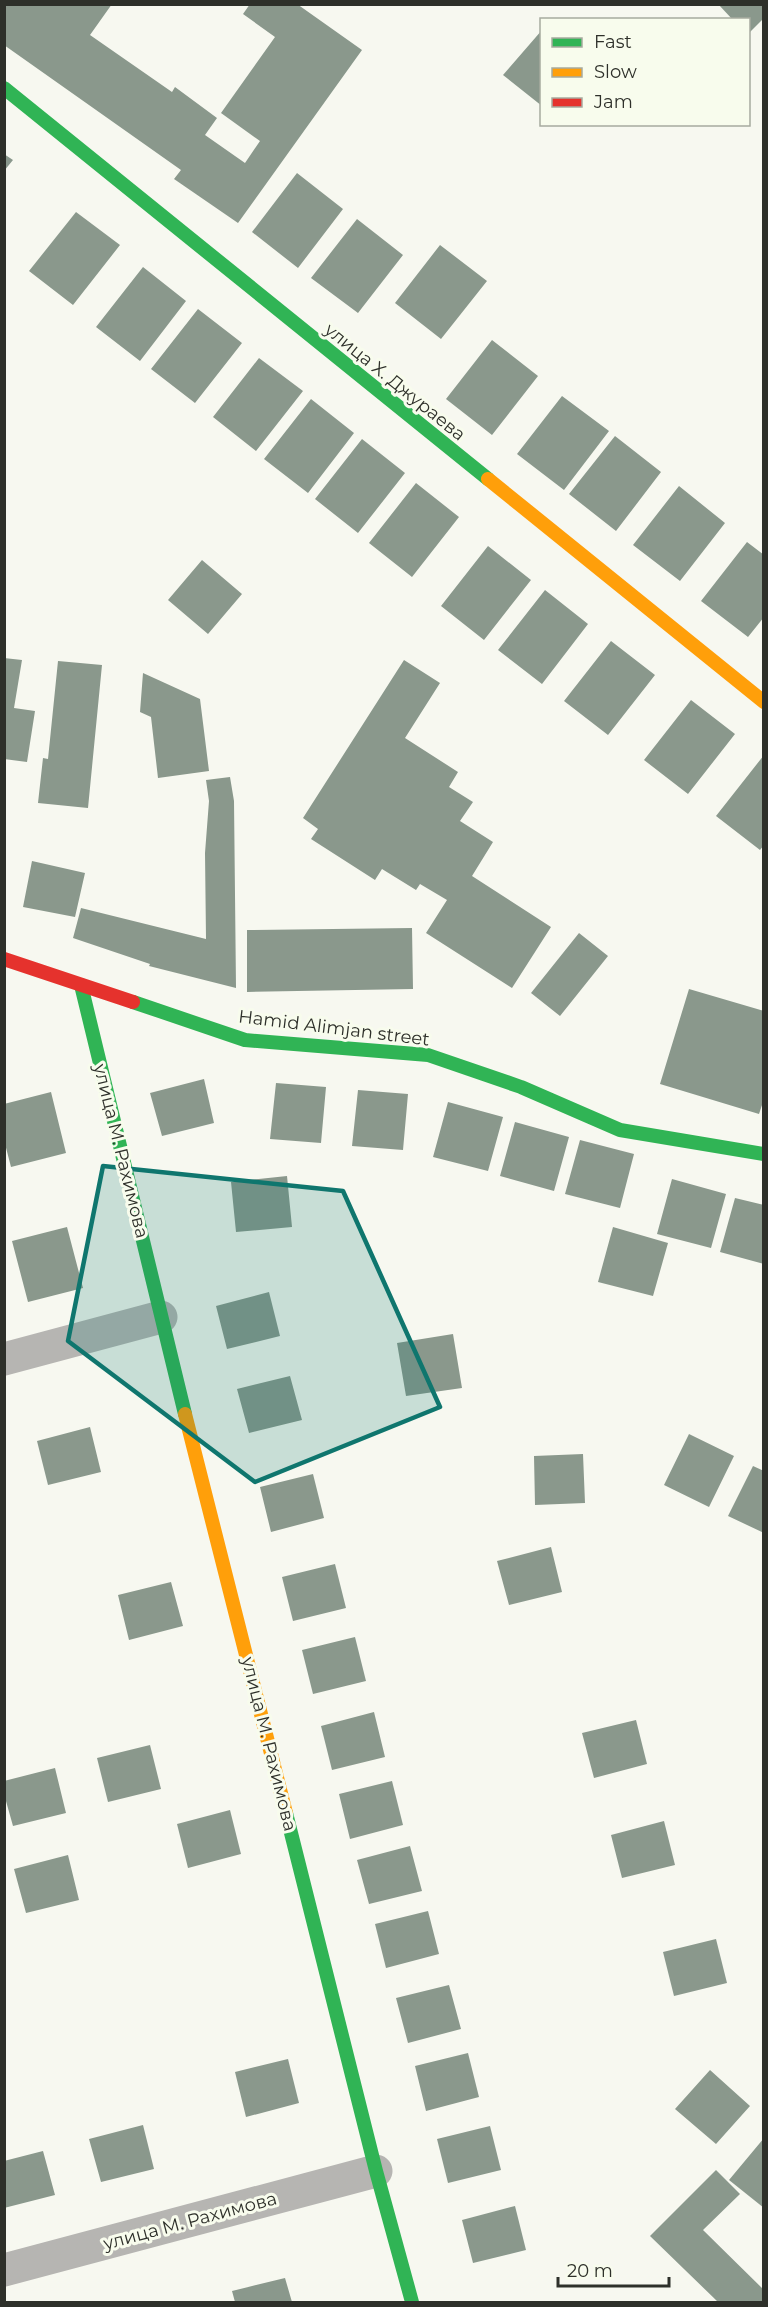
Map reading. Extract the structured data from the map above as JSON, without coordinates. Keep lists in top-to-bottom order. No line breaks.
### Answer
{"streets":{"street":["улица Х. Джураева","Hamid Alimjan street","улица М. Рахимова"]},"crossings":[["Hamid Alimjan street","улица М. Рахимова"]],"legend":["Fast","Slow","Jam"],"scale_bar":"20 m"}
